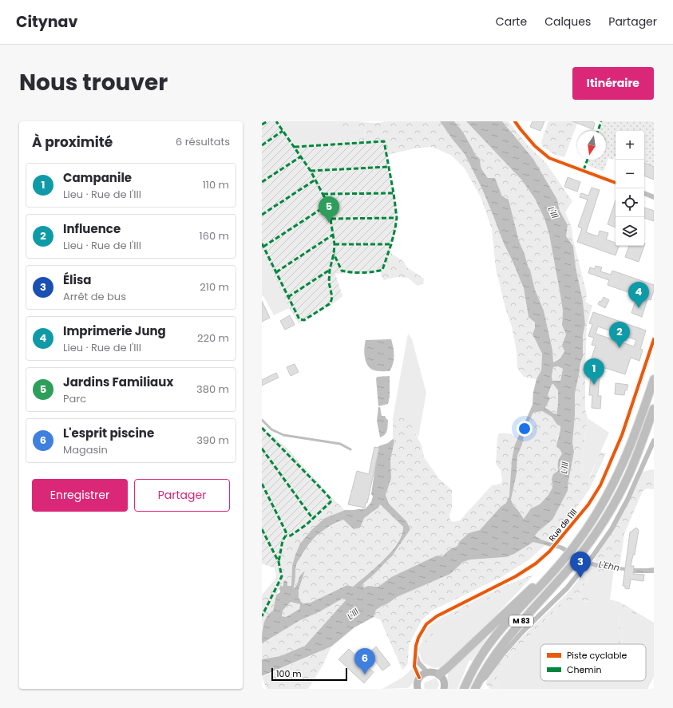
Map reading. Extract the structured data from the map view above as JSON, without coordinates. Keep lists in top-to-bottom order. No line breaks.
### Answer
{"streets":{"highway":["M 83"],"street":["Rue de l'Ill"]},"water":["L'Ill","L'Ehn"],"legend":["Piste cyclable","Chemin"],"scale_bar":"100 m","north":"bottom","page":{"header":"Citynav","nav":["Carte","Calques","Partager"],"title":"Nous trouver","buttons":["Itinéraire",["Enregistrer","Partager"]],"heading":["À proximité","6 résultats"],"map_buttons":["+","−"],"list":[{"mark":"1","name":"Campanile","note":"Lieu · Rue de l'Ill","value":"110 m"},{"mark":"2","name":"Influence","note":"Lieu · Rue de l'Ill","value":"160 m"},{"mark":"3","name":"Élisa","note":"Arrêt de bus","value":"210 m"},{"mark":"4","name":"Imprimerie Jung","note":"Lieu · Rue de l'Ill","value":"220 m"},{"mark":"5","name":"Jardins Familiaux","note":"Parc","value":"380 m"},{"mark":"6","name":"L'esprit piscine","note":"Magasin","value":"390 m"}],"pins":["5","4","2","1","3","6"],"scale":"100 m"}}
